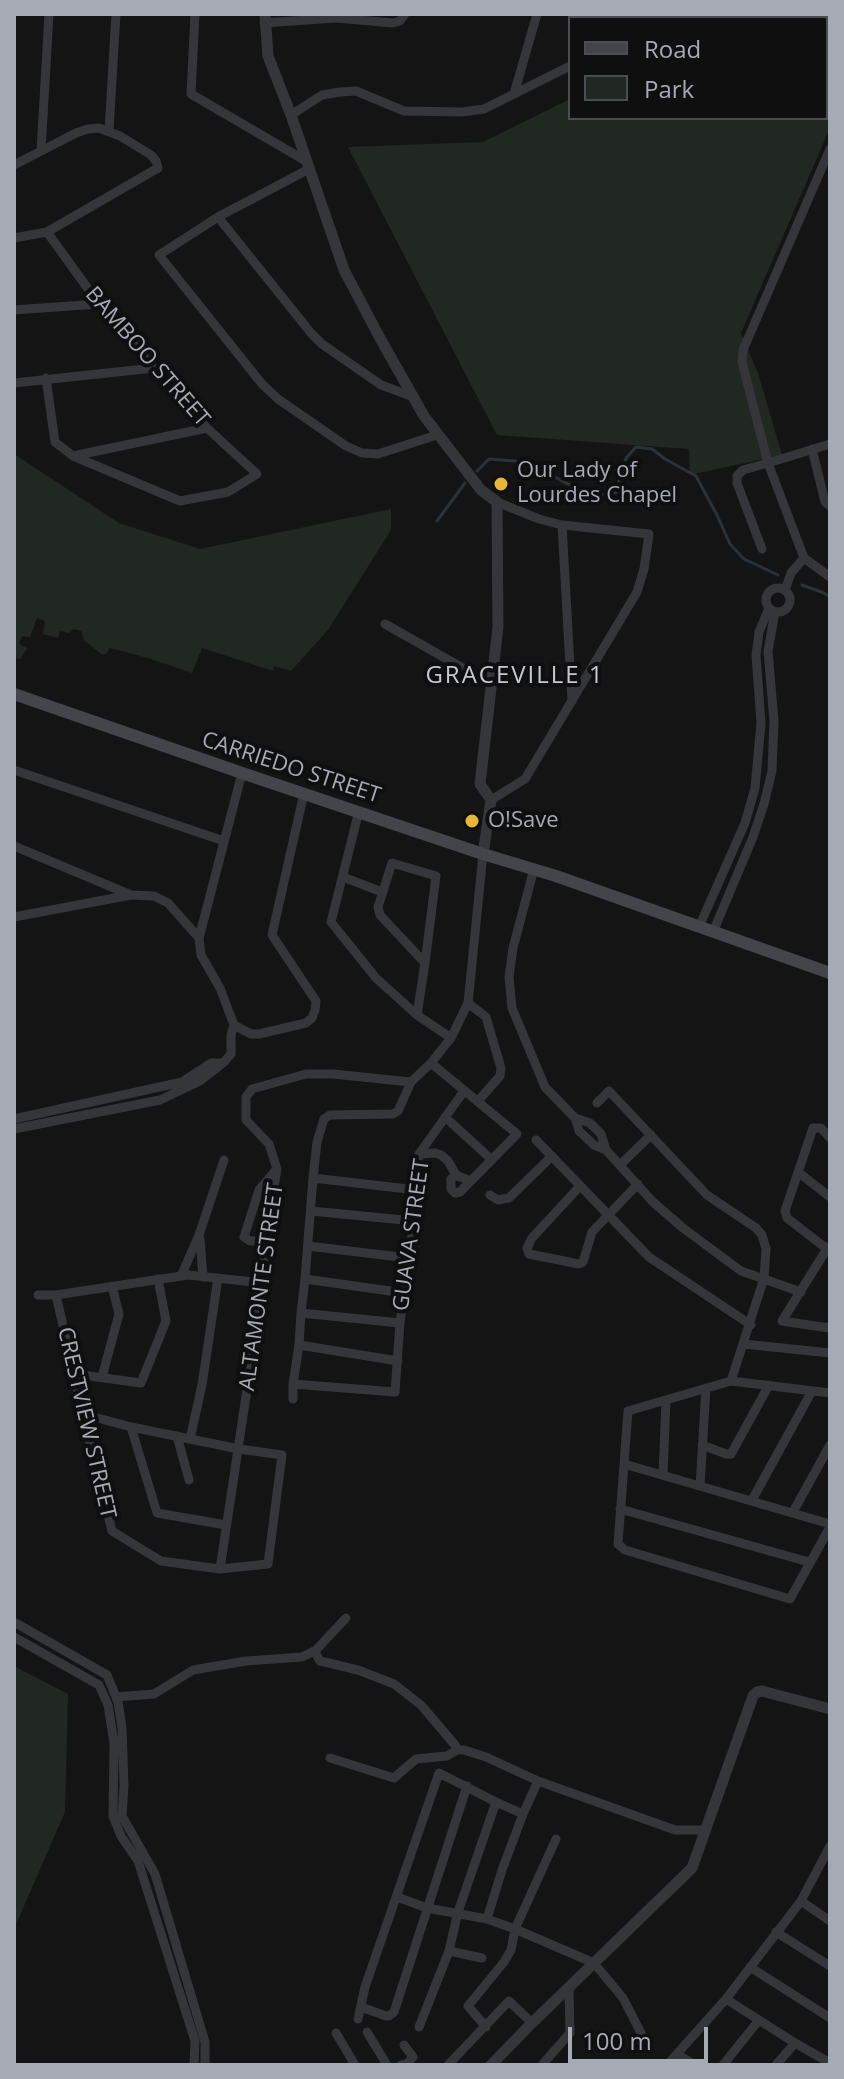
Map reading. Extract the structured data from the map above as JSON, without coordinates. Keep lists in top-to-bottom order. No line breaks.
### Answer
{"streets":{"main road":["CARRIEDO STREET"],"street":["BAMBOO STREET","GUAVA STREET","ALTAMONTE STREET","CRESTVIEW STREET"]},"crossings":[["ALTAMONTE STREET","CRESTVIEW STREET"]],"districts":["GRACEVILLE 1"],"places":["Our Lady of Lourdes Chapel","O!Save"],"legend":["Road","Park"],"scale_bar":"100 m"}
